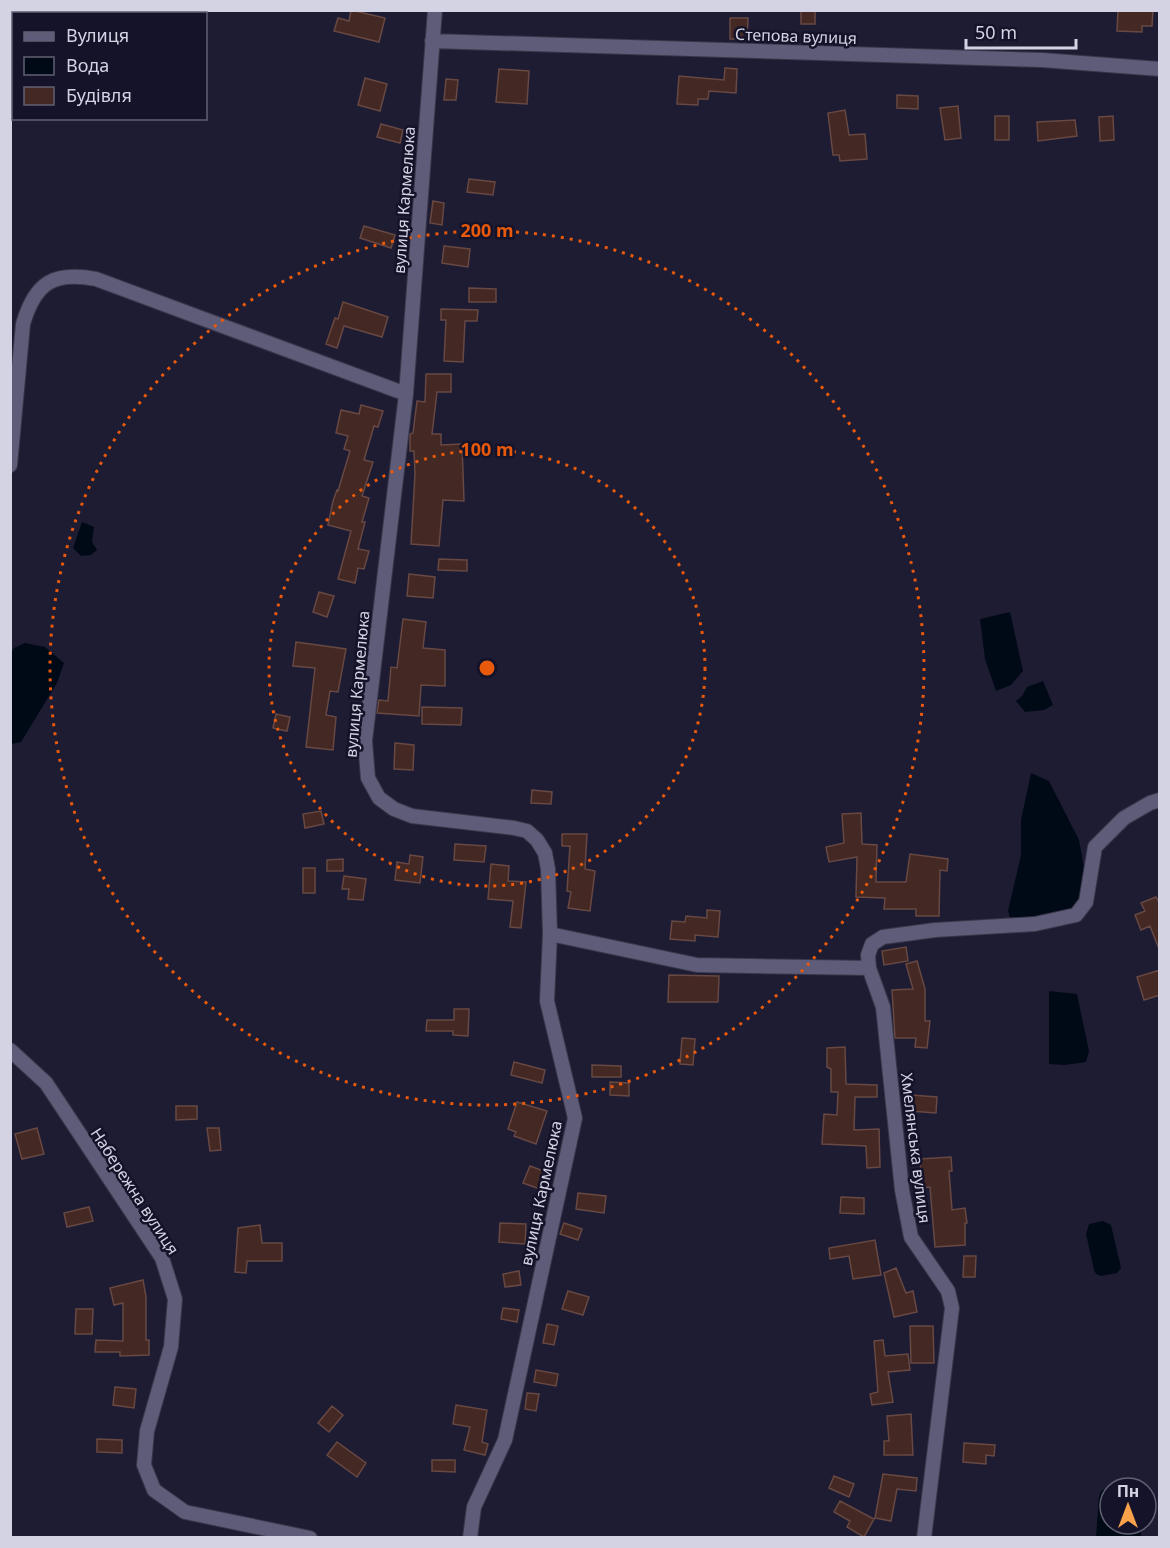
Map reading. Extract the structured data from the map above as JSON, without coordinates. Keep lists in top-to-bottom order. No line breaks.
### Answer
{"streets":{"street":["Степова вулиця","вулиця Кармелюка","Хмелянська вулиця","Набережна вулиця"]},"crossings":[["Степова вулиця","вулиця Кармелюка"]],"legend":["Вулиця","Вода","Будівля"],"scale_bar":"50 m","north":"top","rings":["200 m","100 m"]}
